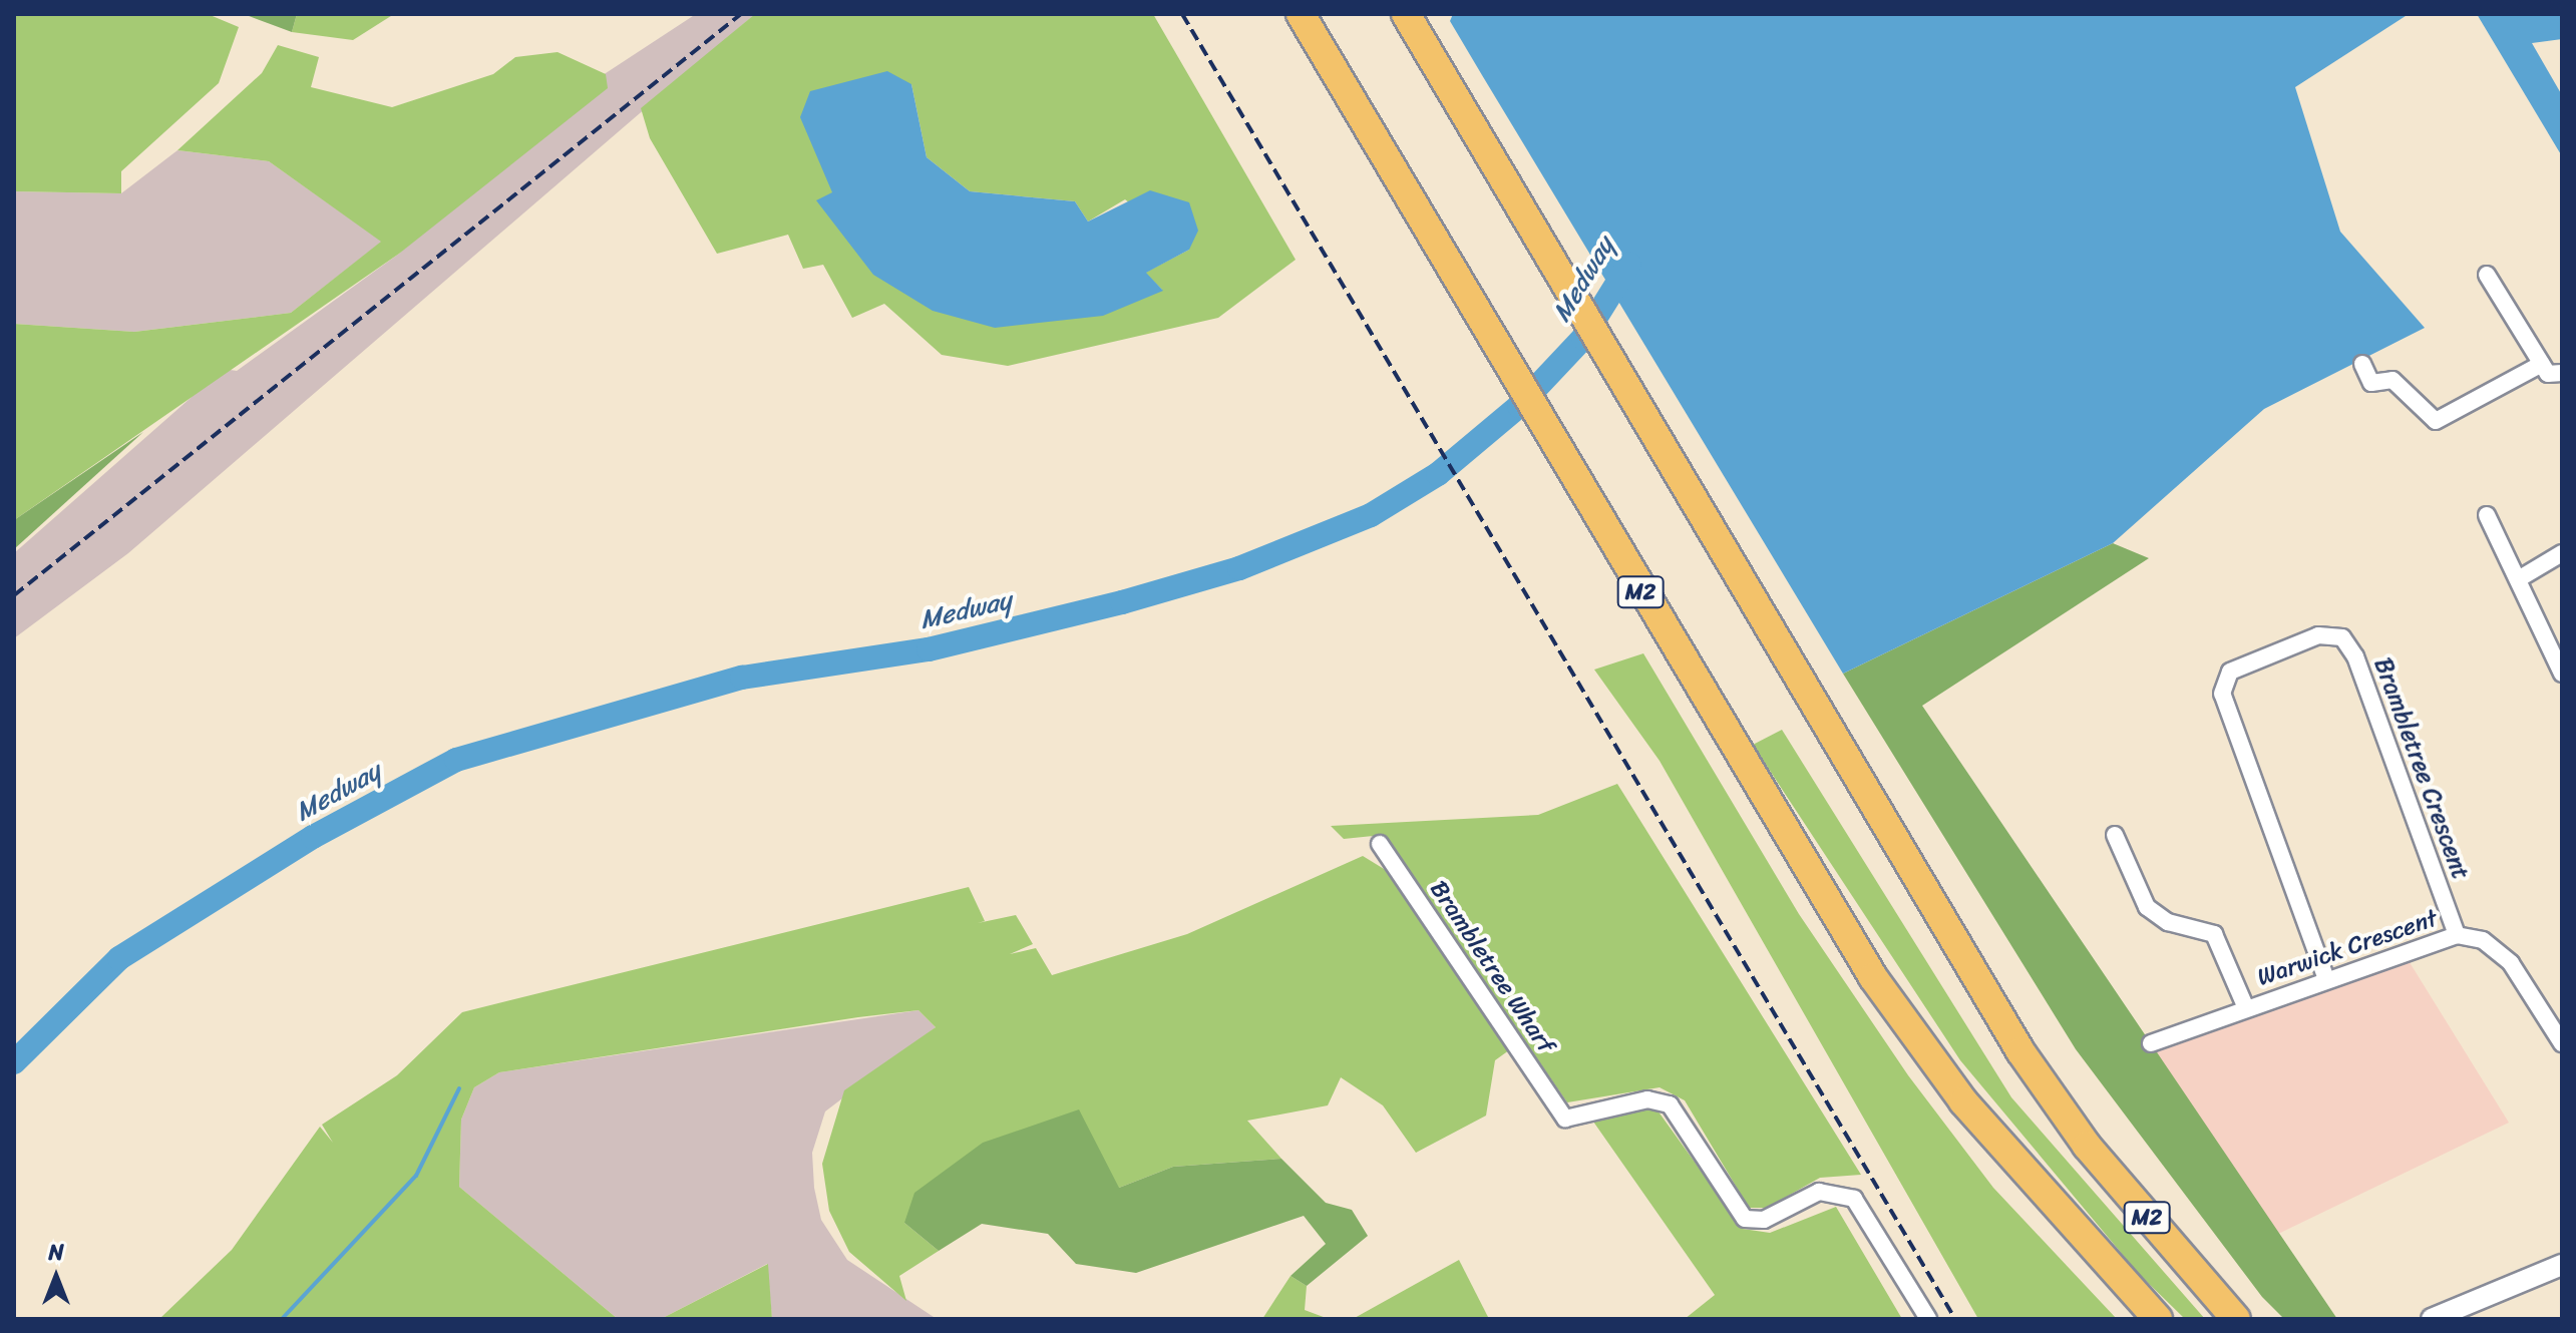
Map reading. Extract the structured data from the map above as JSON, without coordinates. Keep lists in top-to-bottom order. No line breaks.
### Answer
{"streets":{"highway":["M2"],"street":["Brambletree Crescent","Warwick Crescent","Brambletree Wharf"]},"crossings":[["Brambletree Crescent","Warwick Crescent"]],"water":["Medway"],"north":"top"}
